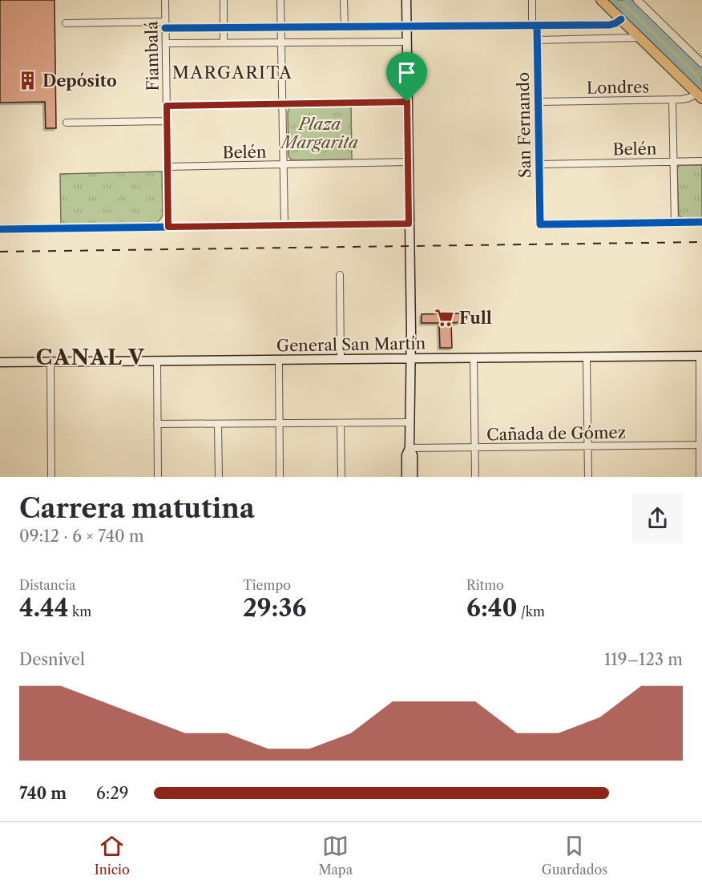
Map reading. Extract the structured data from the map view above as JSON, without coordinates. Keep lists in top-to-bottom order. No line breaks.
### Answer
{"streets":{"main road":["General San Martín"],"street":["Fiambalá","Londres","San Fernando","Belén","Cañada de Gómez"]},"crossings":[["Fiambalá","Belén"],["Londres","San Fernando"],["San Fernando","Belén"]],"districts":["MARGARITA","CANAL V"],"parks":["Plaza Margarita"],"places":{"building":["Depósito"],"supermarket":["Full"]},"page":{"heading":["Carrera matutina","09:12 · 6 × 740 m"],"stats":[["Distancia","4.44 km"],["Tiempo","29:36"],["Ritmo","6:40 /km"]],"chart":["Desnivel","119–123 m"],"list":[{"name":"740 m","note":"6:29"}],"tabs":["Inicio","Mapa","Guardados"]}}
